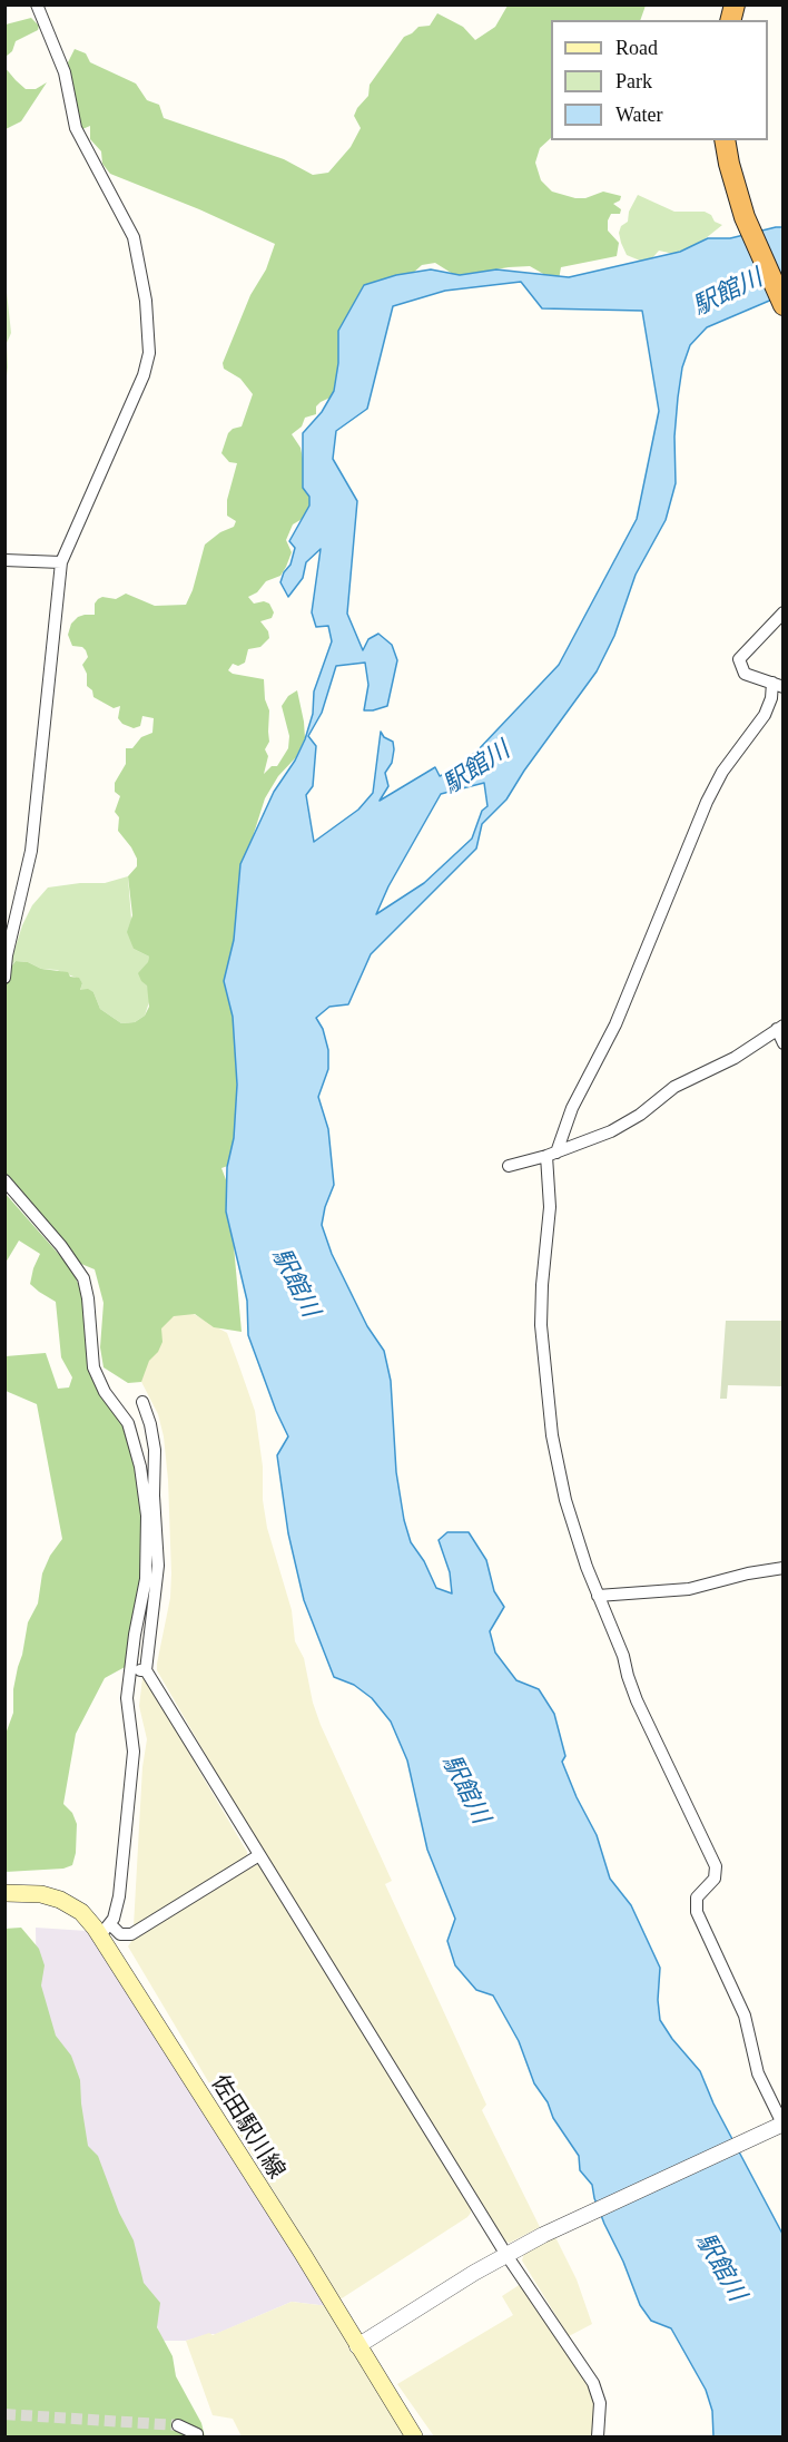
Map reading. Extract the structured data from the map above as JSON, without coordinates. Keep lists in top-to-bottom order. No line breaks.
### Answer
{"streets":{"main road":["佐田駅川線"]},"water":["駅館川"],"legend":["Road","Park","Water"]}
